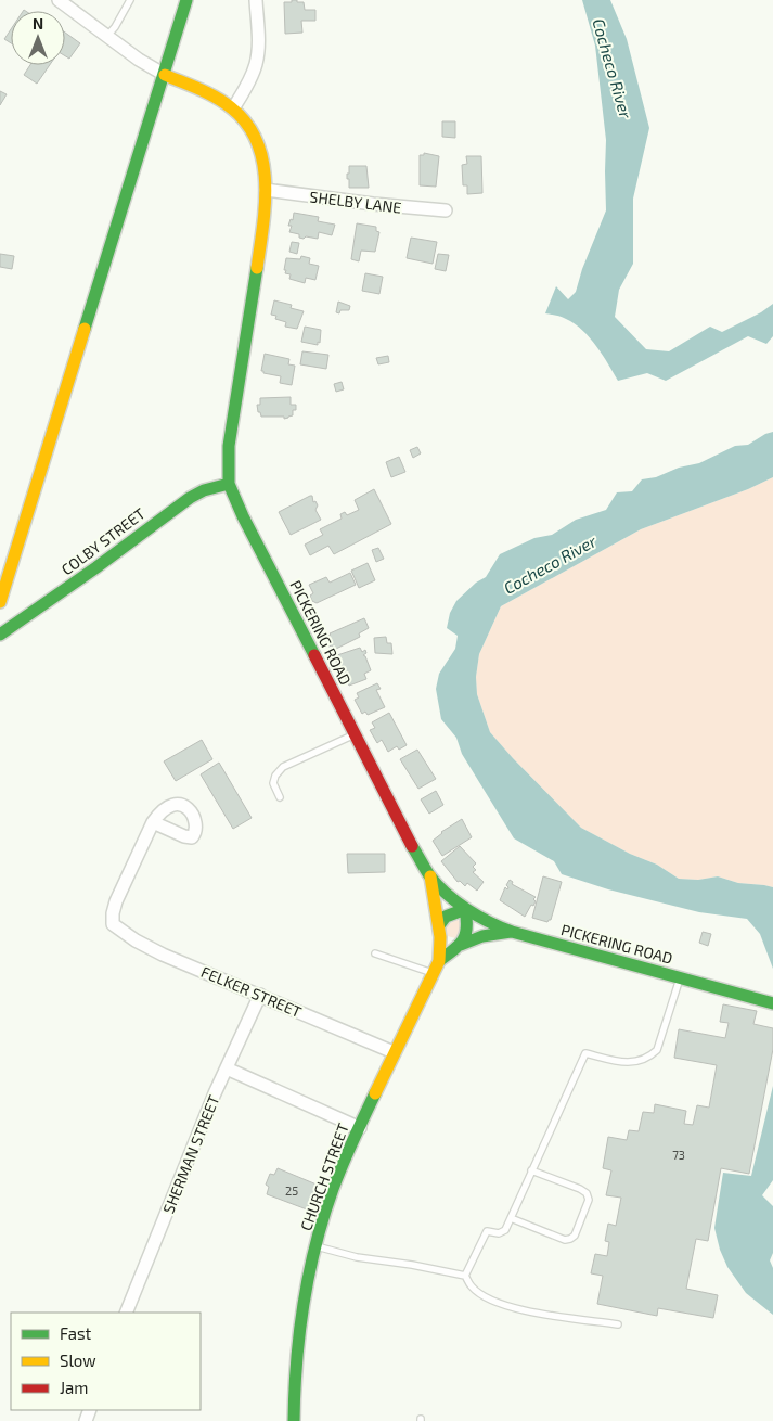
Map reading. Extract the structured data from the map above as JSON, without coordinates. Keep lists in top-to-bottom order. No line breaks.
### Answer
{"streets":{"main road":["COLBY STREET","PICKERING ROAD","CHURCH STREET"],"street":["SHELBY LANE","FELKER STREET","SHERMAN STREET"]},"crossings":[["SHELBY LANE","PICKERING ROAD"],["COLBY STREET","PICKERING ROAD"],["PICKERING ROAD","CHURCH STREET"],["FELKER STREET","SHERMAN STREET"],["FELKER STREET","CHURCH STREET"]],"water":["Cocheco River"],"house_numbers":["73","25"],"legend":["Fast","Slow","Jam"],"north":"top"}
